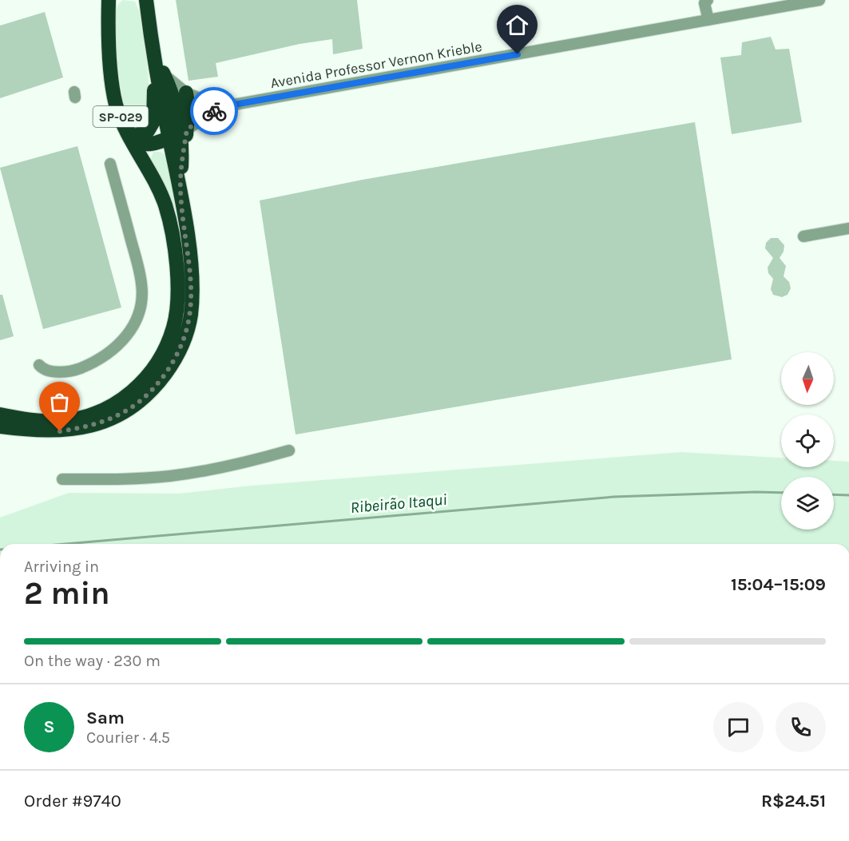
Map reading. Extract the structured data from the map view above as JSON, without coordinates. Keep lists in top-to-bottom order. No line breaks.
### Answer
{"streets":{"highway":["SP-029"],"street":["Avenida Professor Vernon Krieble"]},"crossings":[["Avenida Professor Vernon Krieble","SP-029"]],"water":["Ribeirão Itaqui"],"north":"bottom","page":{"heading":["2 min","Arriving in","15:04–15:09"],"panel":["Sam","Courier · 4.5","Order #9740","R$24.51"],"bar":"On the way · 230 m","round":"S"}}
